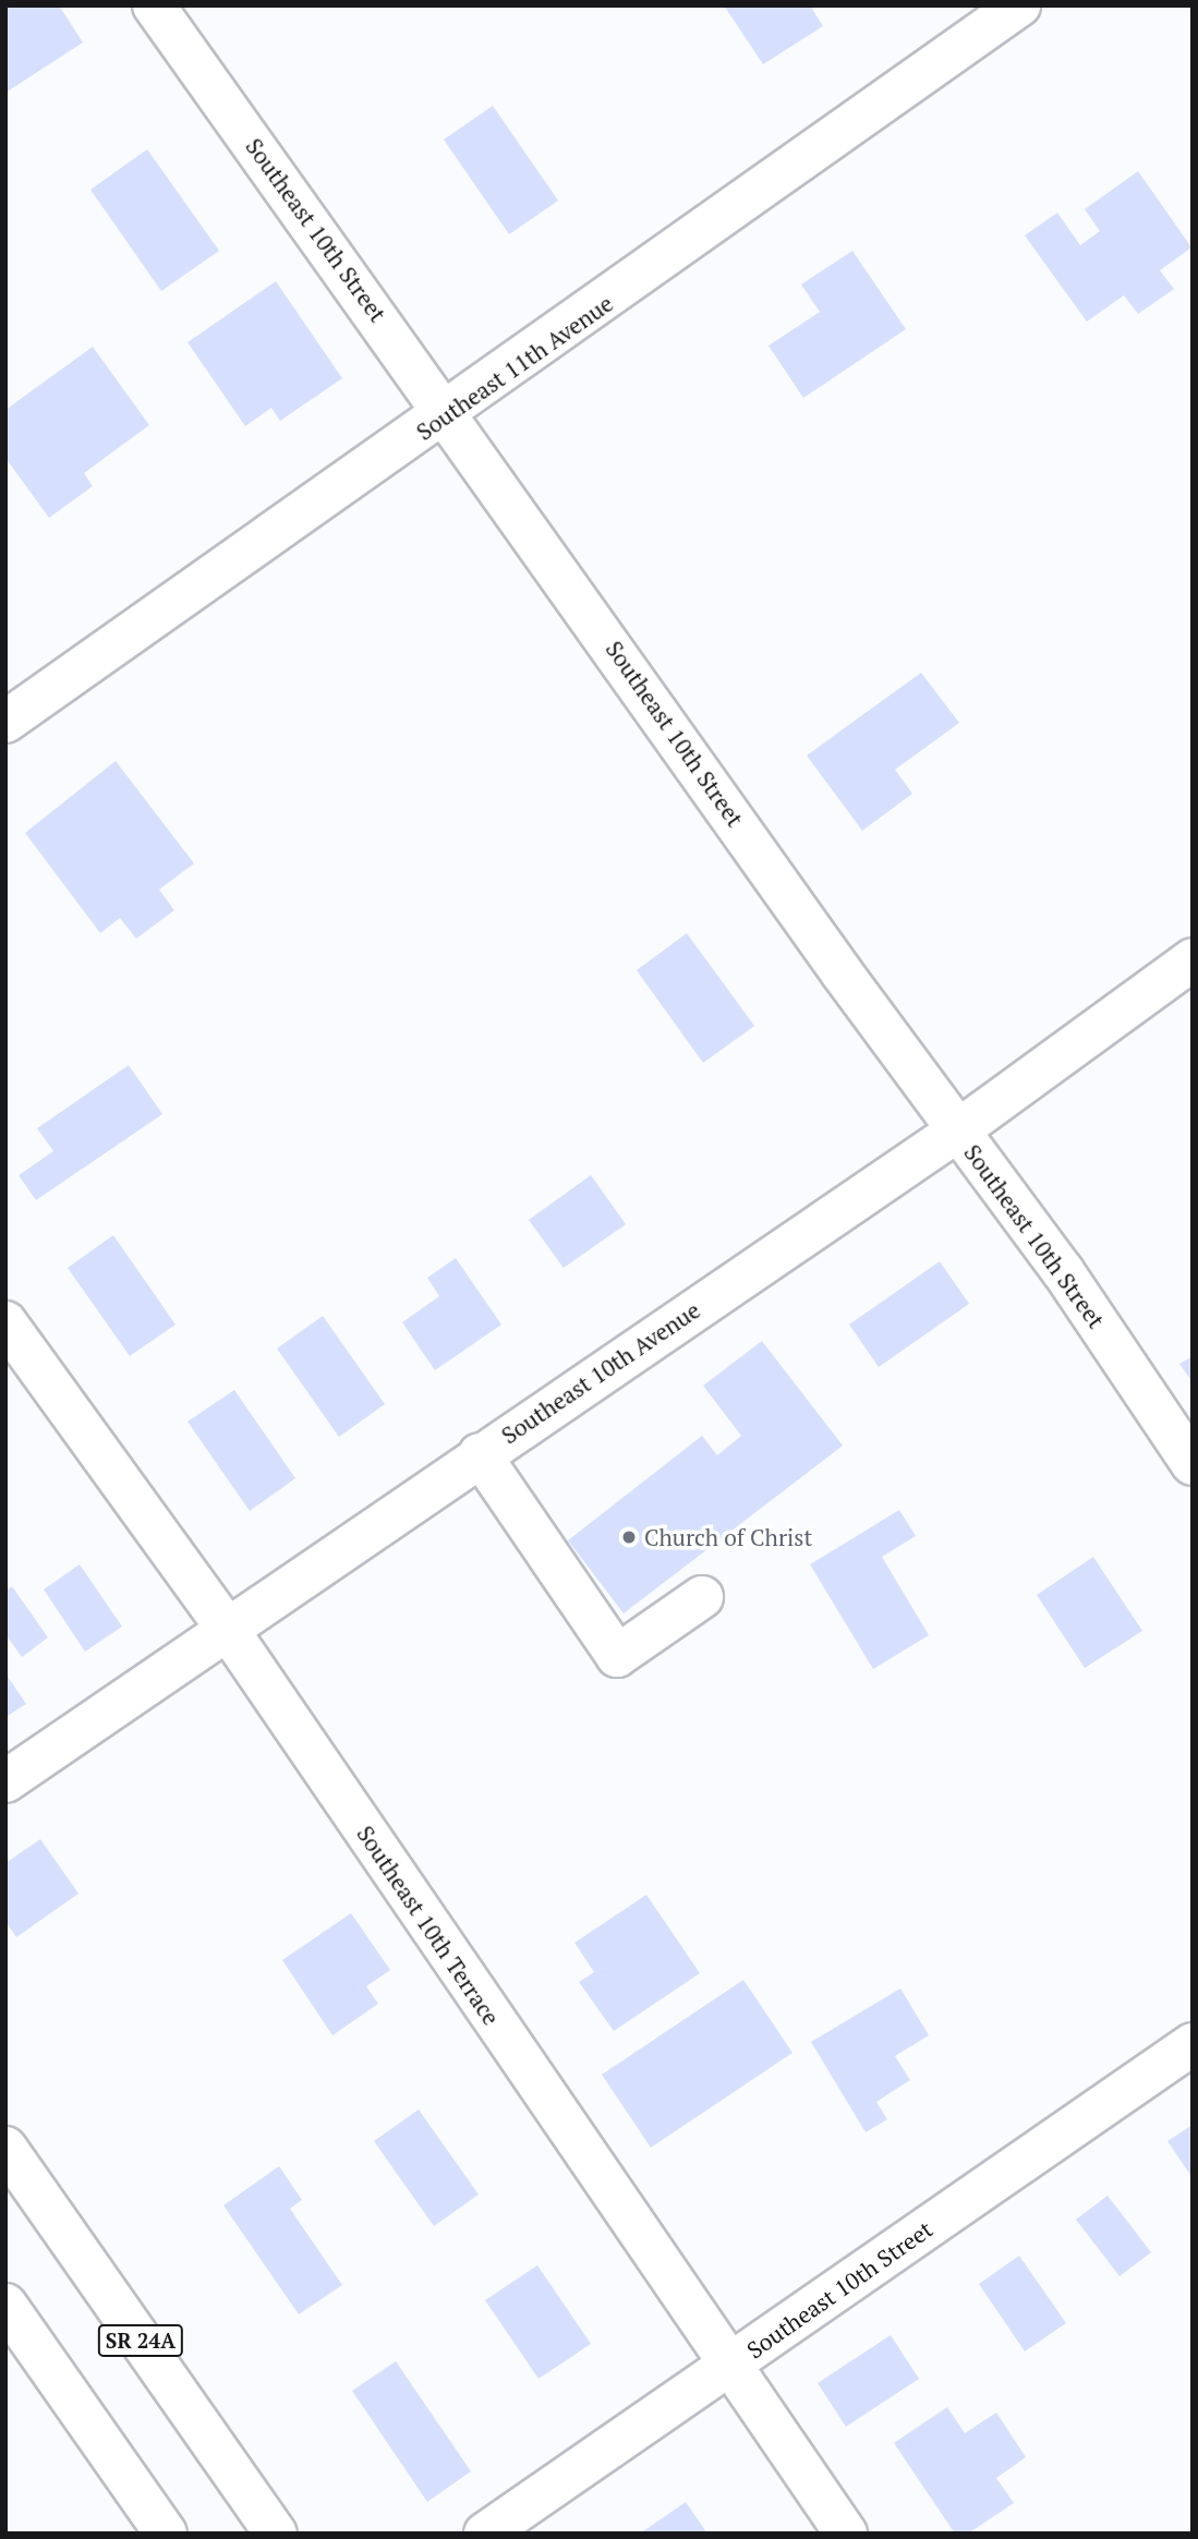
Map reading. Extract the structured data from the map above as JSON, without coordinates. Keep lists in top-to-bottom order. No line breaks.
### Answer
{"streets":{"main road":["Southeast 10th Street","Southeast 11th Avenue","Southeast 10th Avenue","Southeast 10th Terrace","SR 24A"]},"crossings":[["Southeast 10th Street","Southeast 11th Avenue"],["Southeast 10th Street","Southeast 10th Avenue"],["Southeast 10th Street","Southeast 10th Terrace"],["Southeast 10th Avenue","Southeast 10th Terrace"]],"places":["Church of Christ"]}
